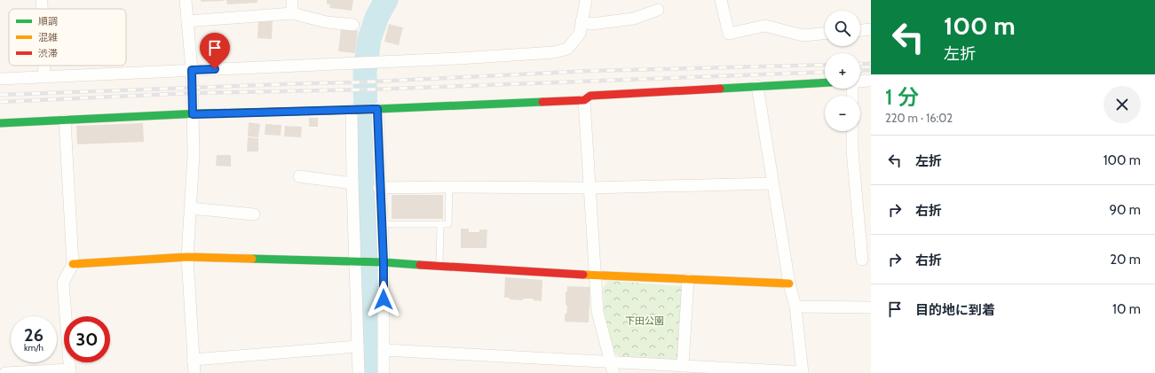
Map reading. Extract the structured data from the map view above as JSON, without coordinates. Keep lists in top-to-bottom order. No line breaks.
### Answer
{"parks":["下田公園"],"legend":["順調","混雑","渋滞"],"page":{"turn":["100 m","左折"],"map_buttons":["+","−"],"heading":["1 分","220 m · 16:02"],"list":[{"name":"左折","value":"100 m"},{"name":"右折","value":"90 m"},{"name":"右折","value":"20 m"},{"name":"目的地に到着","value":"10 m"}],"speed":"26 km/h","limit":"30"}}
